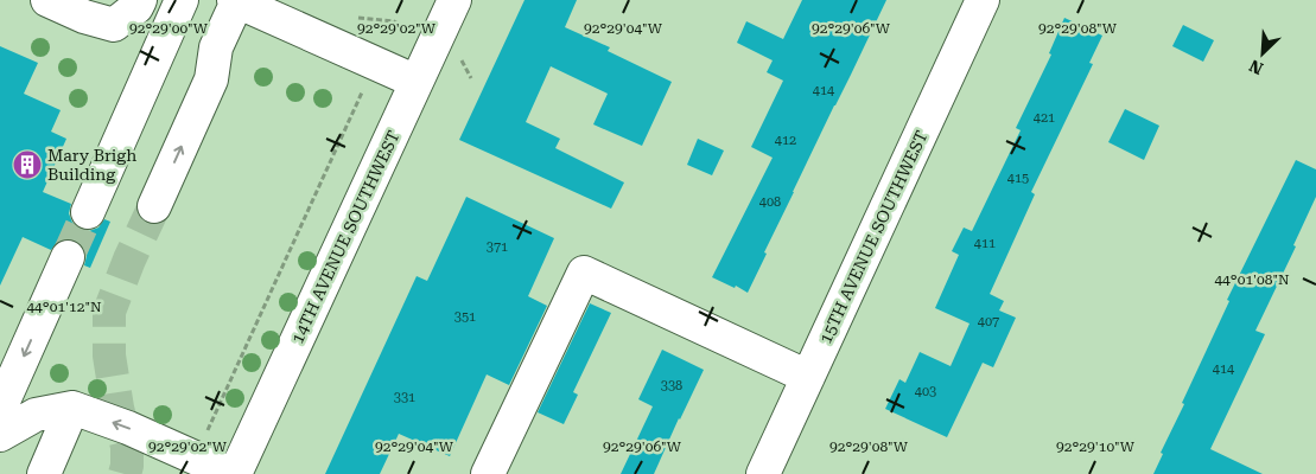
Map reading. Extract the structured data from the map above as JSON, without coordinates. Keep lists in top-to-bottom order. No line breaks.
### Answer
{"streets":{"street":["14TH AVENUE SOUTHWEST","15TH AVENUE SOUTHWEST"]},"places":{"building":["Mary Brigh Building"]},"house_numbers":["414","421","412","415","408","411","371","351","407","414","338","403","331"],"north":"bottom left","coordinates":["92°29'00\"W","92°29'06\"W","92°29'02\"W","92°29'04\"W","92°29'08\"W","44°01'08\"N","44°01'12\"N","92°29'10\"W"]}
